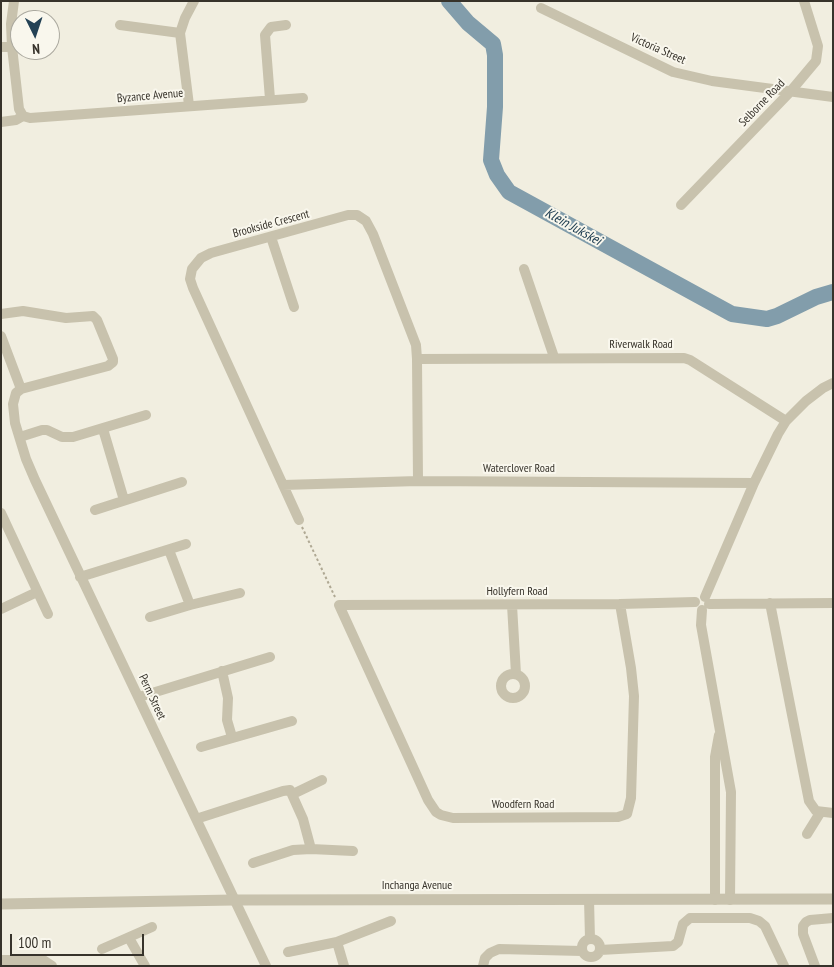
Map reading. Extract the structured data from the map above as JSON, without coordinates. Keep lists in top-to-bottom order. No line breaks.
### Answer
{"streets":{"street":["Victoria Street","Byzance Avenue","Selborne Road","Brookside Crescent","Riverwalk Road","Waterclover Road","Hollyfern Road","Perm Street","Woodfern Road","Inchanga Avenue"]},"crossings":[["Victoria Street","Selborne Road"],["Brookside Crescent","Riverwalk Road"],["Brookside Crescent","Waterclover Road"],["Hollyfern Road","Woodfern Road"],["Perm Street","Inchanga Avenue"]],"water":["Klein Jukskei"],"scale_bar":"100 m","north":"bottom"}
